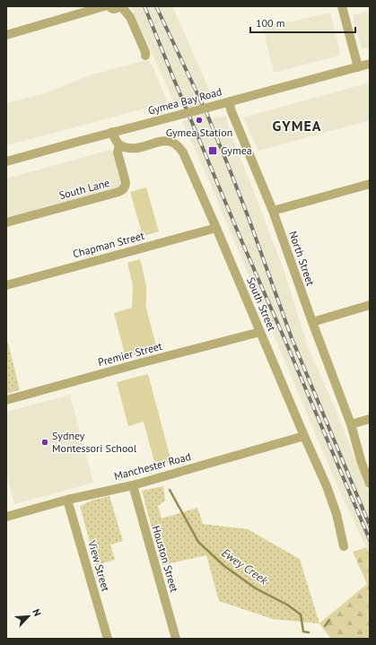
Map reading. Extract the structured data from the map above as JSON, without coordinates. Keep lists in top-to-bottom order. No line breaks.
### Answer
{"streets":{"street":["Gymea Bay Road","South Lane","Chapman Street","North Street","South Street","Premier Street","Manchester Road","Houston Street","View Street"]},"crossings":[["Gymea Bay Road","North Street"],["South Lane","South Street"],["Chapman Street","South Street"],["South Street","Premier Street"],["South Street","Manchester Road"],["Manchester Road","Houston Street"],["Manchester Road","View Street"]],"districts":["GYMEA"],"water":["Ewey Creek"],"places":{"other":["Gymea Station","Sydney Montessori School"],"transit":["Gymea"]},"scale_bar":"100 m","north":"top right"}
